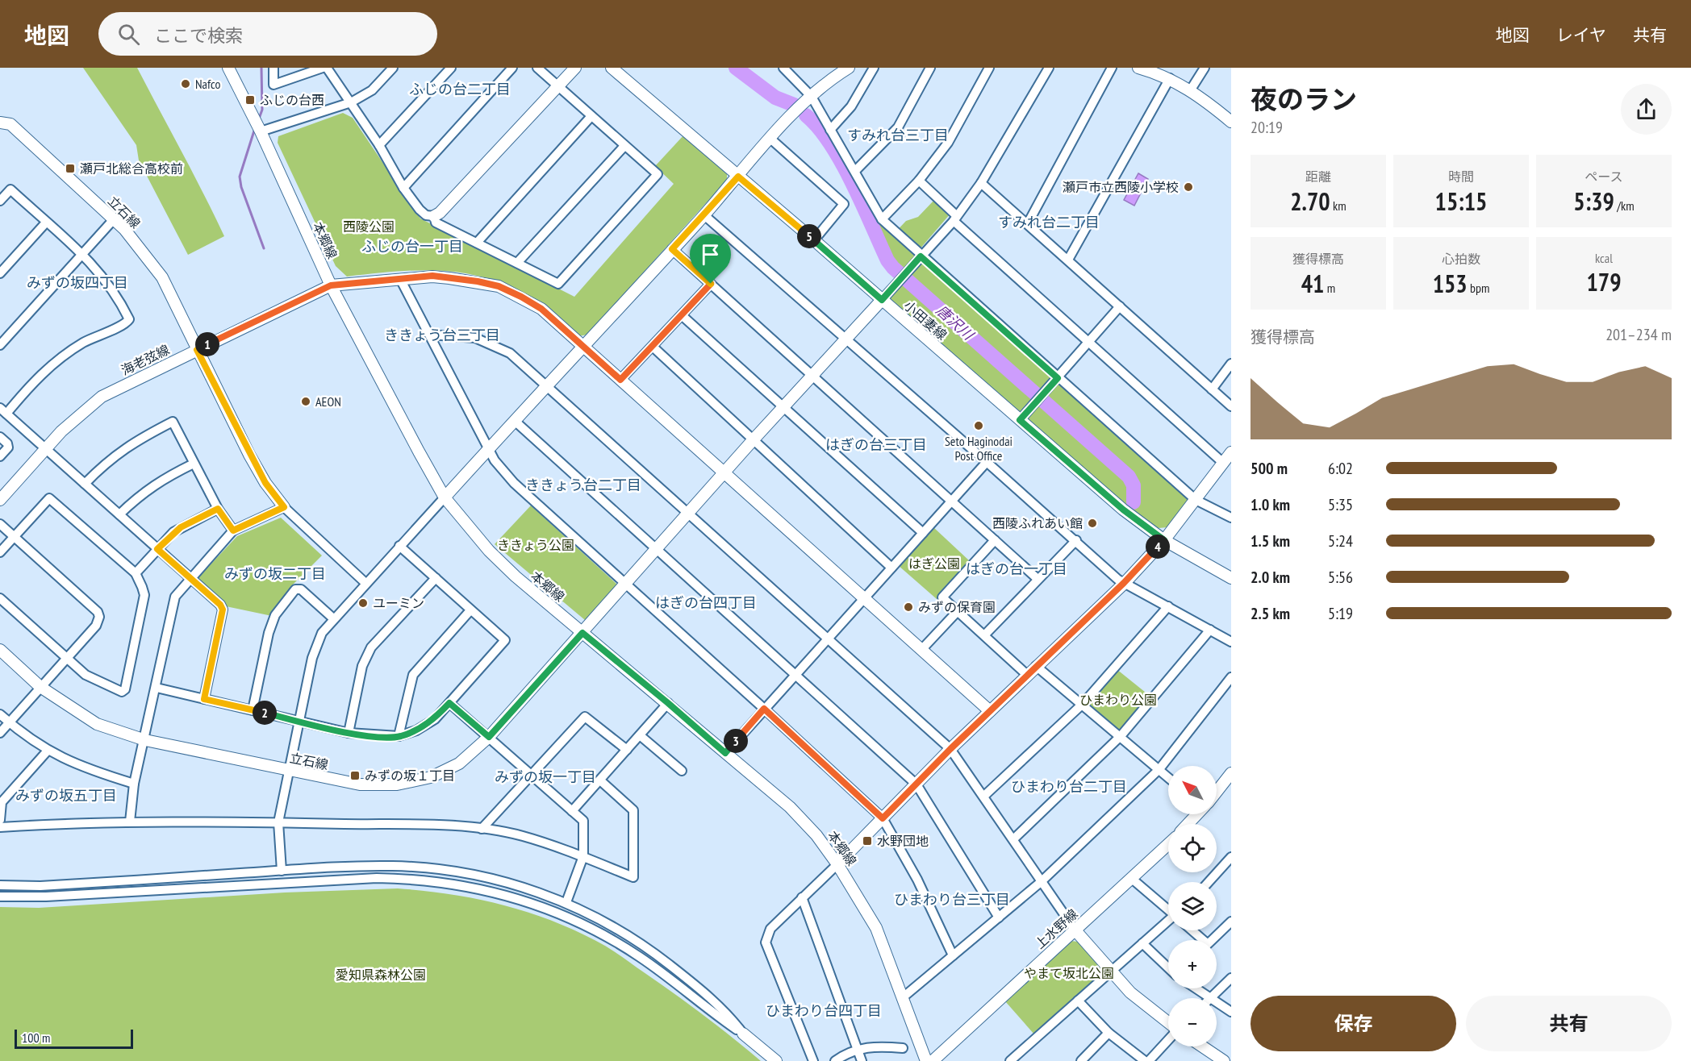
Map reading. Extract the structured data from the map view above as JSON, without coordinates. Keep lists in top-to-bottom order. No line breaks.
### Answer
{"streets":{"street":["立石線","本郷線","小田妻線","海老弦線","上水野線"]},"crossings":[["立石線","本郷線"],["立石線","小田妻線"],["立石線","海老弦線"],["本郷線","海老弦線"]],"districts":["ふじの台二丁目","すみれ台三丁目","すみれ台二丁目","ふじの台一丁目","みずの坂四丁目","ききょう台三丁目","はぎの台三丁目","ききょう台二丁目","はぎの台一丁目","みずの坂二丁目","はぎの台四丁目","みずの坂一丁目","ひまわり台二丁目","みずの坂五丁目","ひまわり台三丁目","ひまわり台四丁目"],"water":["唐沢川"],"parks":["西陵公園","ききょう公園","はぎ公園","ひまわり公園","やまて坂北公園","愛知県森林公園"],"places":{"other":["Nafco","瀬戸市立西陵小学校","AEON","Seto Haginodai Post Office","西陵ふれあい館","ユーミン","みずの保育園"],"transit":["ふじの台西","瀬戸北総合高校前","みずの坂１丁目","水野団地"]},"scale_bar":"100 m","north":"top left","page":{"header":"地図","search":"ここで検索","nav":["地図","レイヤ","共有"],"heading":["夜のラン","20:19"],"stats":[["距離","2.70 km"],["時間","15:15"],["ペース","5:39 /km"],["獲得標高","41 m"],["心拍数","153 bpm"],["kcal","179"]],"pins":["5","1","4","2","3"],"chart":["獲得標高","201–234 m"],"list":[{"name":"500 m","note":"6:02"},{"name":"1.0 km","note":"5:35"},{"name":"1.5 km","note":"5:24"},{"name":"2.0 km","note":"5:56"},{"name":"2.5 km","note":"5:19"}],"map_buttons":["+","−"],"buttons":["保存","共有"],"scale":"100 m"}}
